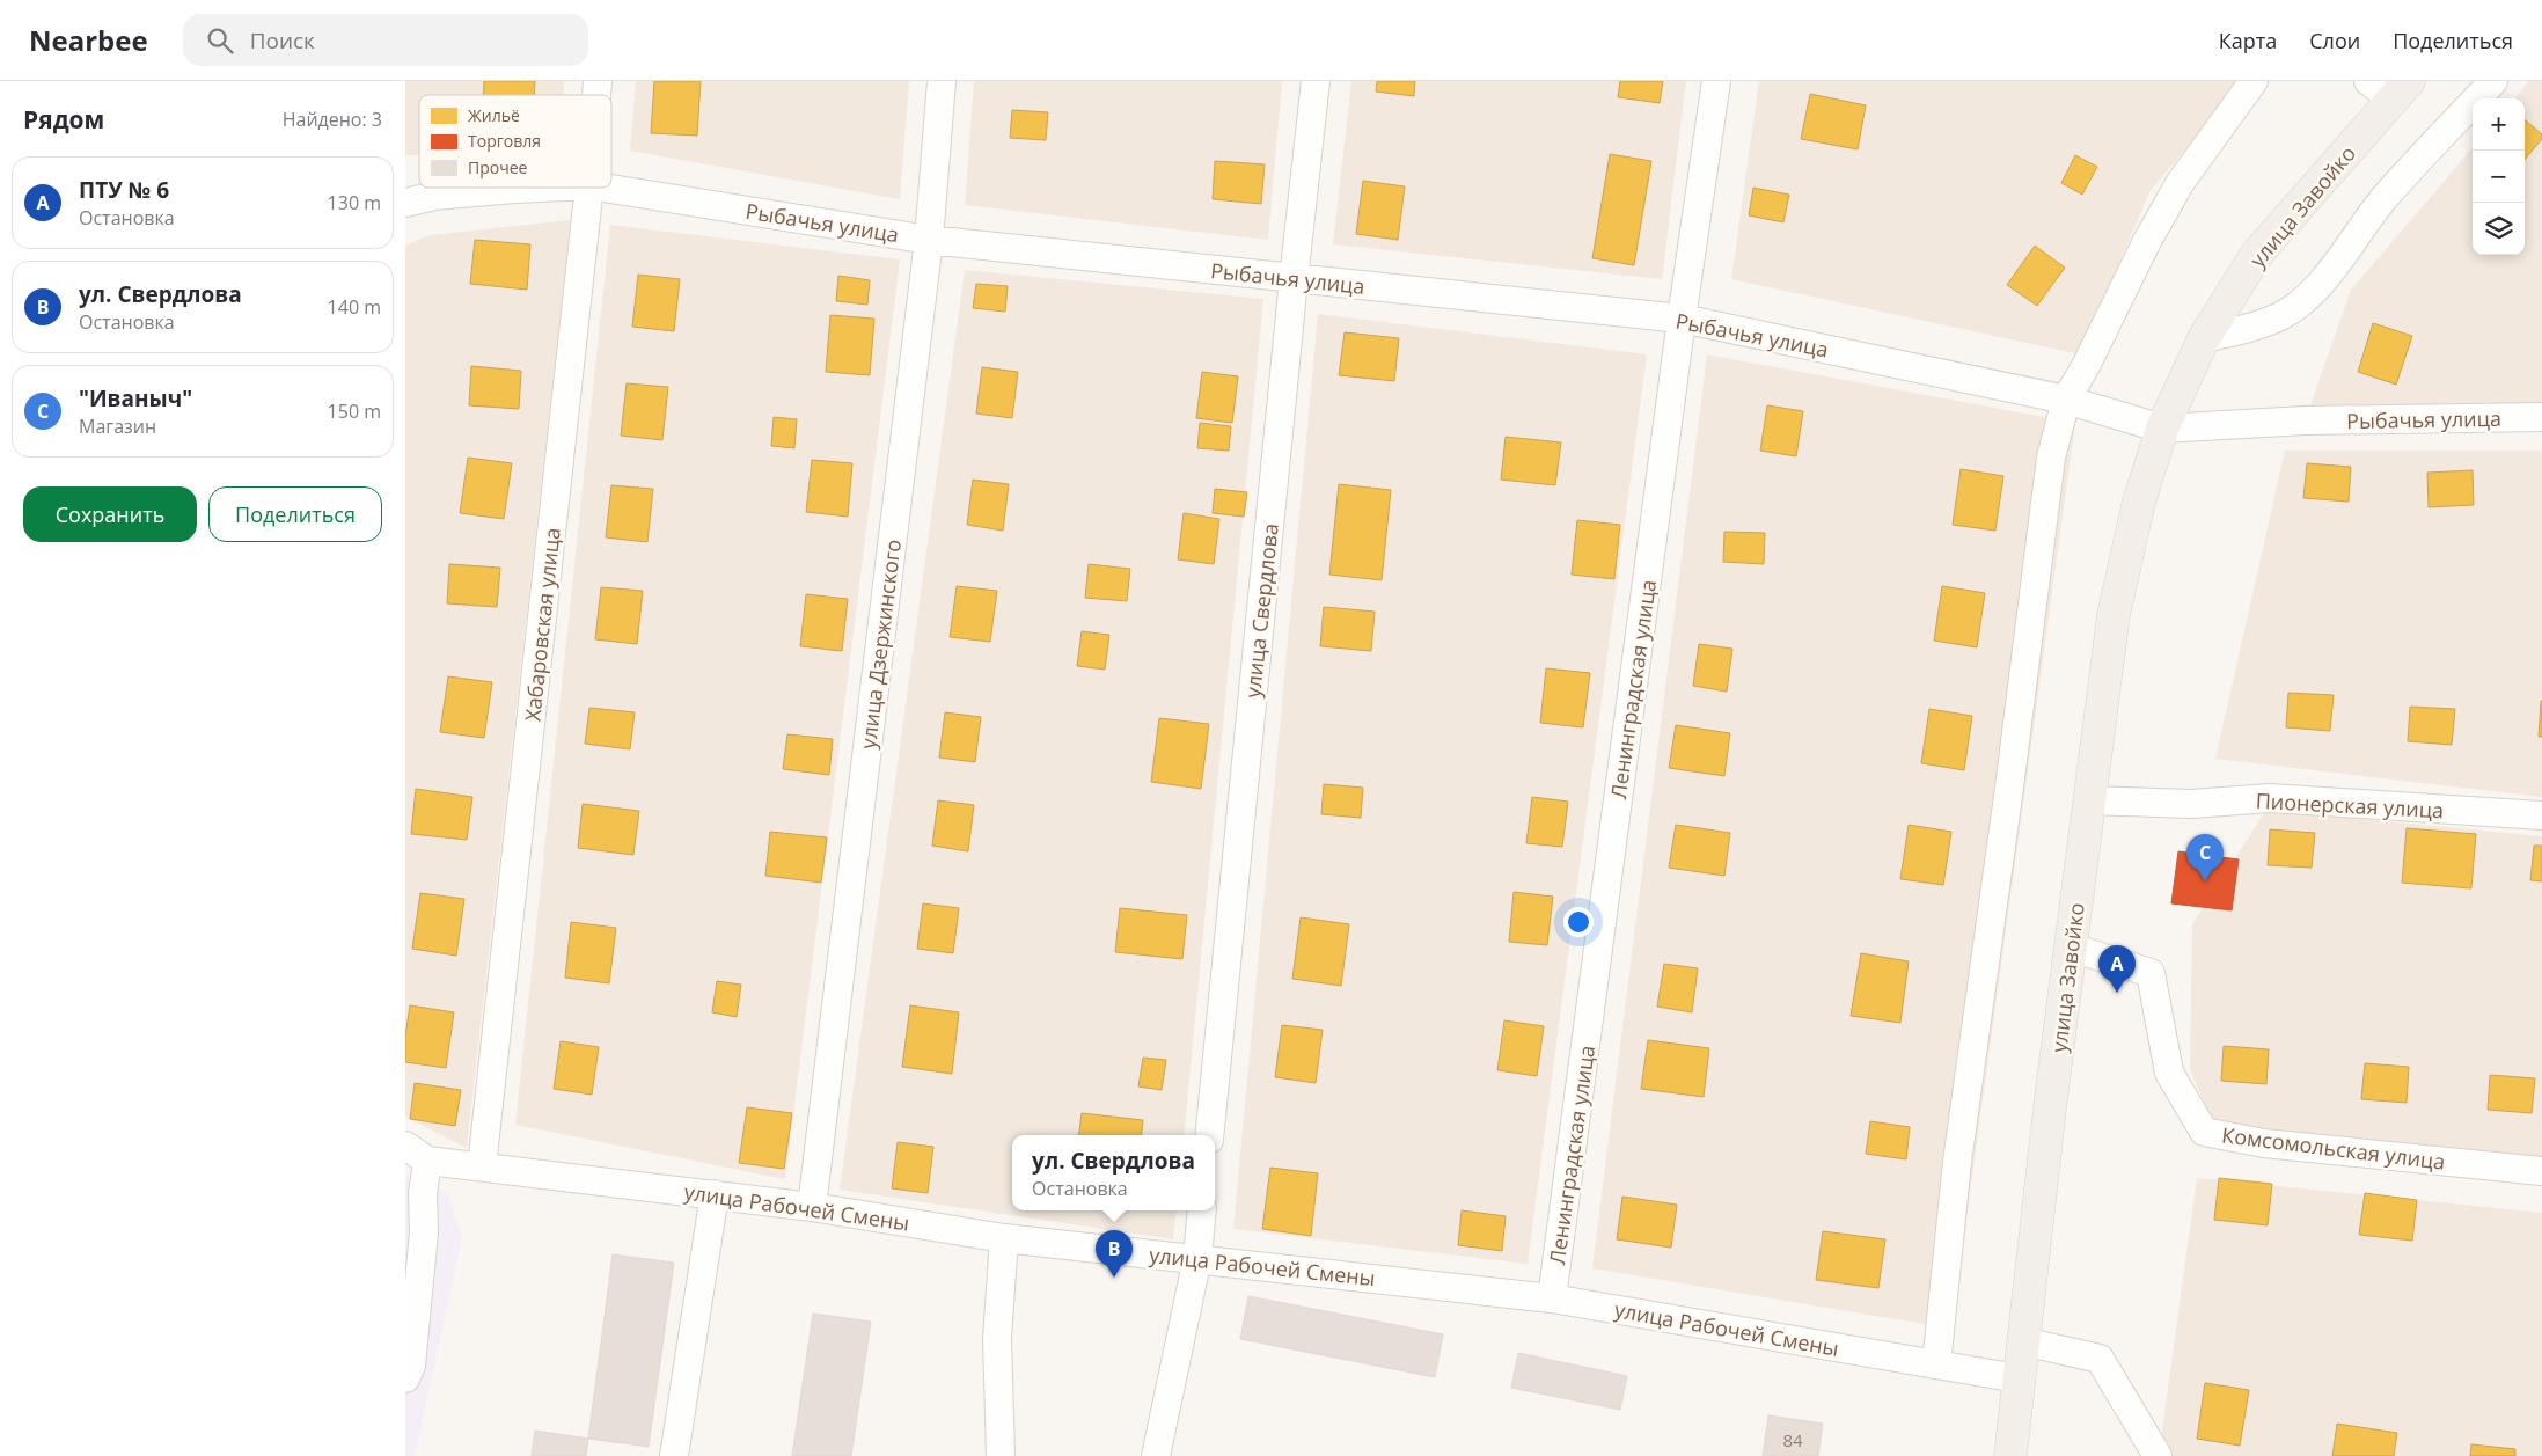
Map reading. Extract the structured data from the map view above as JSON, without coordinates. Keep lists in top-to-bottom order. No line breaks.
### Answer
{"streets":{"main road":["улица Завойко"],"street":["Рыбачья улица","улица Свердлова","Хабаровская улица","улица Дзержинского","Ленинградская улица","Пионерская улица","Комсомольская улица","улица Рабочей Смены"]},"crossings":[["улица Завойко","Рыбачья улица"],["улица Завойко","Пионерская улица"],["улица Завойко","Комсомольская улица"],["улица Завойко","улица Рабочей Смены"],["Рыбачья улица","улица Свердлова"],["Рыбачья улица","улица Дзержинского"],["Рыбачья улица","Ленинградская улица"],["Хабаровская улица","улица Рабочей Смены"],["улица Дзержинского","улица Рабочей Смены"],["Ленинградская улица","улица Рабочей Смены"]],"house_numbers":["84"],"legend":["Жильё","Торговля","Прочее"],"page":{"header":"Nearbee","search":"Поиск","nav":["Карта","Слои","Поделиться"],"heading":["Рядом","Найдено: 3"],"map_buttons":["+","−"],"list":[{"mark":"A","name":"ПТУ № 6","note":"Остановка","value":"130 m"},{"mark":"B","name":"ул. Свердлова","note":"Остановка","value":"140 m"},{"mark":"C","name":"\"Иваныч\"","note":"Магазин","value":"150 m"}],"buttons":["Сохранить","Поделиться"],"pins":["C","A","B"],"popup":["ул. Свердлова","Остановка"]}}
